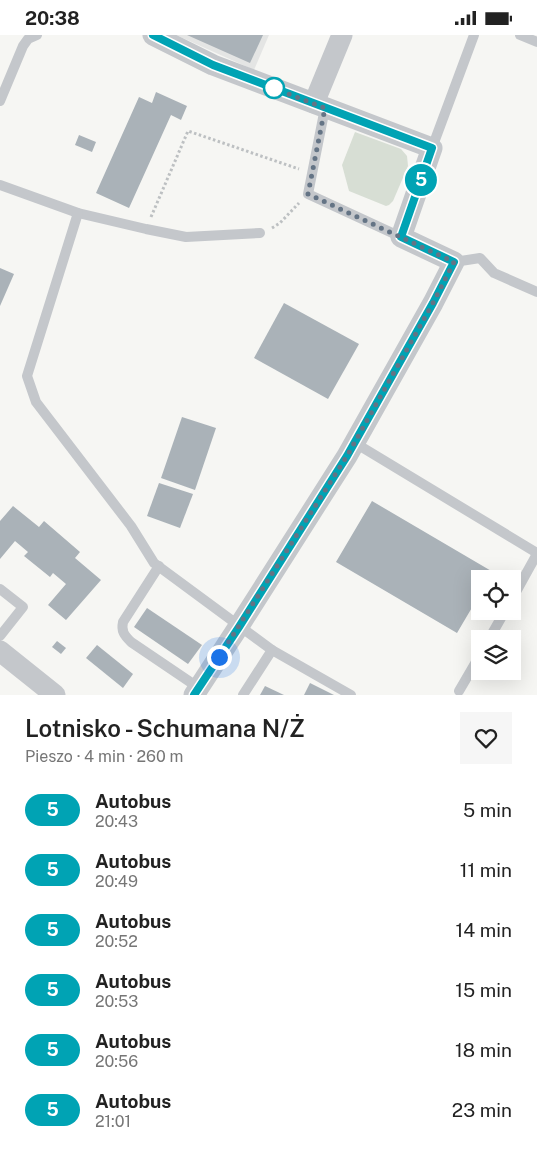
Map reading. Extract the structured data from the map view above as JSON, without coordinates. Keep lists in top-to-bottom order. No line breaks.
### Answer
{"lines":["bus line 5"],"page":{"status":"20:38","on_map":"5","heading":["Lotnisko - Schumana N/Ż","Pieszo · 4 min · 260 m"],"list":[{"mark":"5","name":"Autobus","note":"20:43","value":"5 min"},{"mark":"5","name":"Autobus","note":"20:49","value":"11 min"},{"mark":"5","name":"Autobus","note":"20:52","value":"14 min"},{"mark":"5","name":"Autobus","note":"20:53","value":"15 min"},{"mark":"5","name":"Autobus","note":"20:56","value":"18 min"},{"mark":"5","name":"Autobus","note":"21:01","value":"23 min"}]}}
